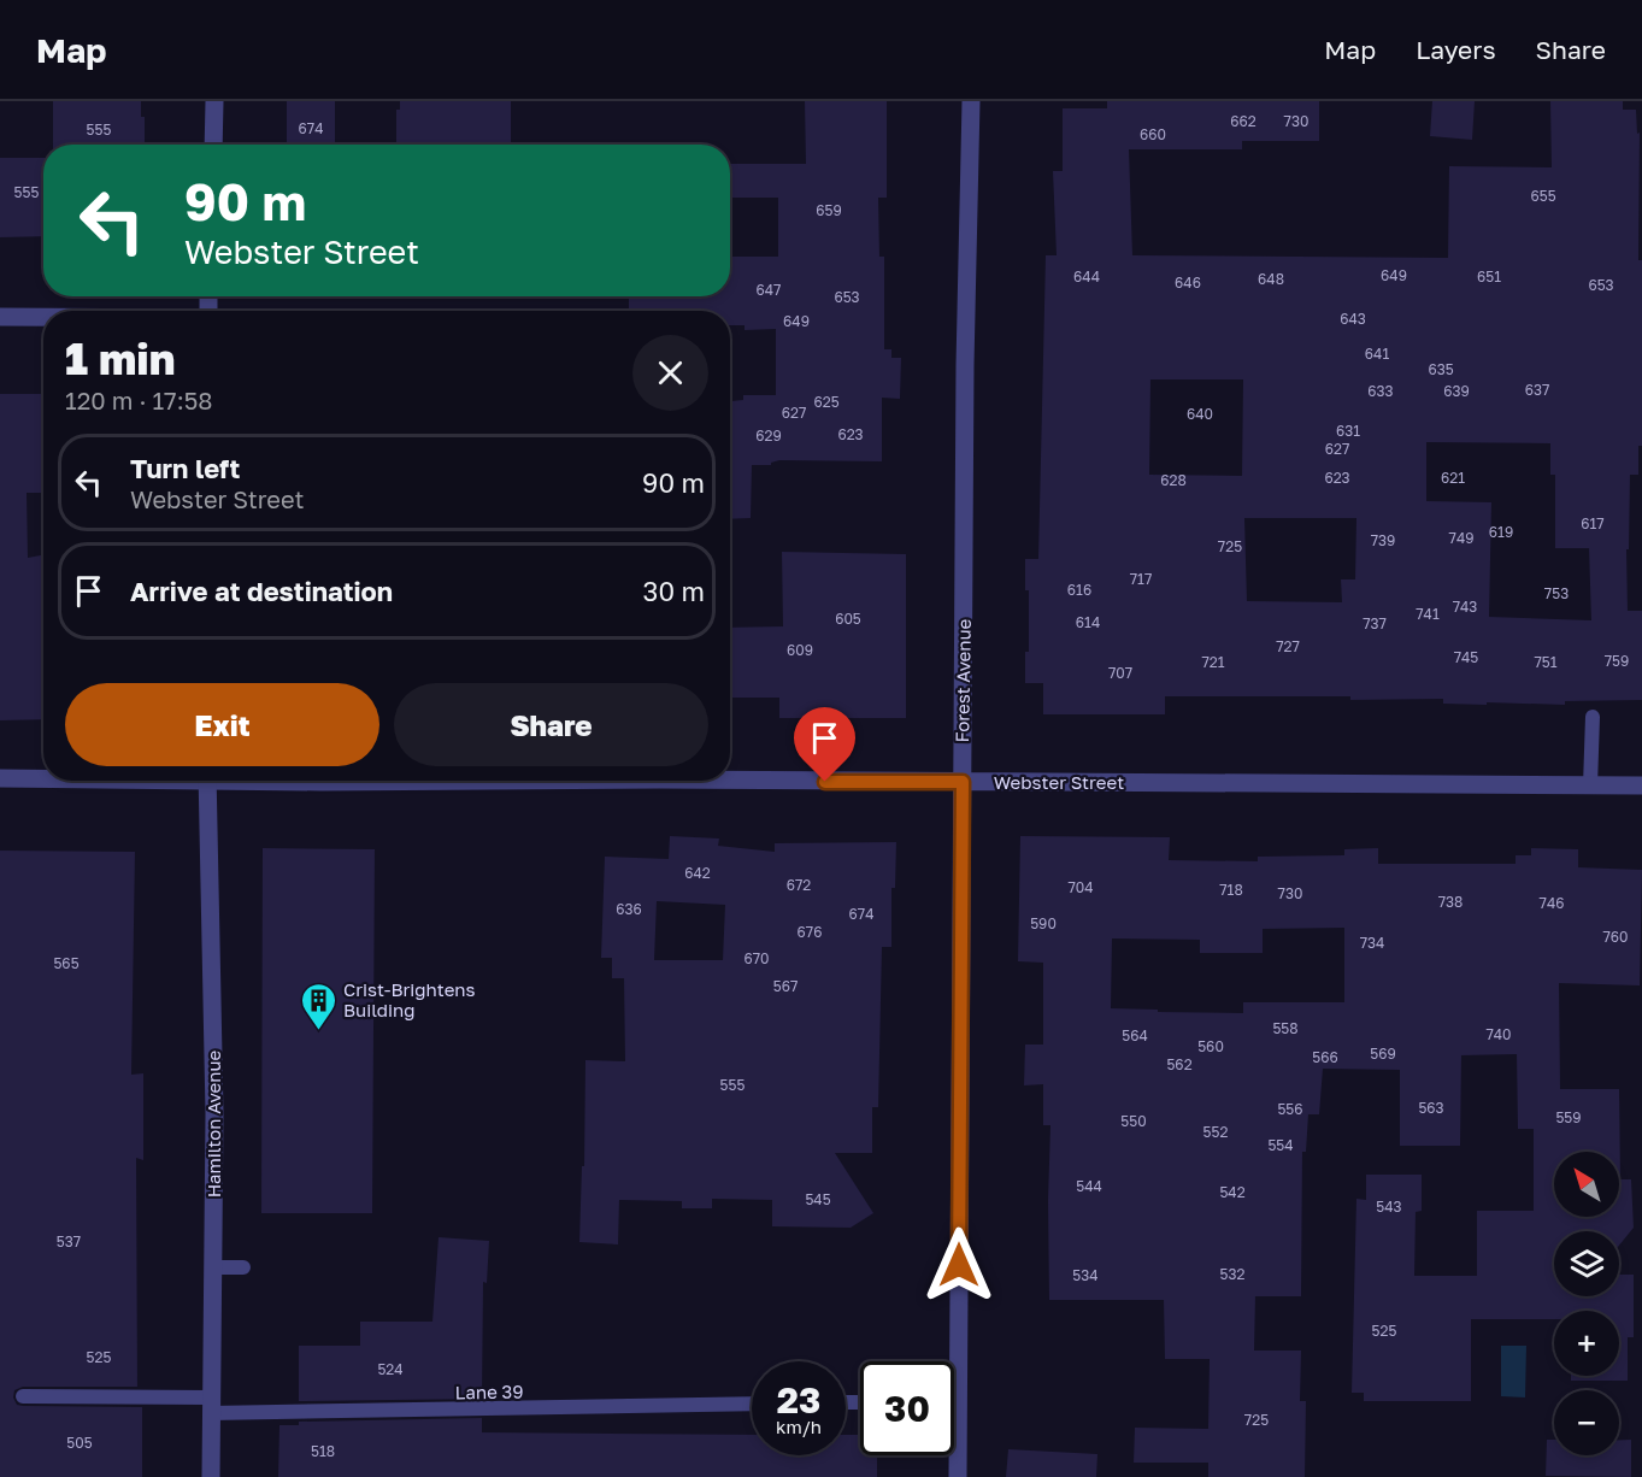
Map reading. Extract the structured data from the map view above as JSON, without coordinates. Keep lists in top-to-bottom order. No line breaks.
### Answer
{"streets":{"street":["Forest Avenue","Webster Street","Hamilton Avenue"],"lane":["Lane 39"]},"crossings":[["Forest Avenue","Webster Street"],["Hamilton Avenue","Lane 39"]],"places":{"building":["Crist-Brightens Building"]},"house_numbers":["662","730","674","555","660","555","655","659","649","644","651","648","646","653","647","653","643","649","641","635","637","633","639","625","627","640","631","623","629","627","623","621","628","617","619","749","739","725","717","616","753","743","741","605","614","737","727","609","745","759","721","751","707","642","672","704","718","730","738","746","636","674","590","676","760","734","670","565","567","558","740","564","560","569","566","562","555","563","556","559","550","552","554","544","542","545","543","537","532","534","525","525","524","725","505","518"],"north":"top left","page":{"header":"Map","nav":["Map","Layers","Share"],"turn":["90 m","Webster Street"],"heading":["1 min","120 m · 17:58"],"list":[{"name":"Turn left","note":"Webster Street","value":"90 m"},{"name":"Arrive at destination","value":"30 m"}],"buttons":["Exit","Share"],"map_buttons":["+","−"],"speed":"23 km/h","limit":"30"}}
